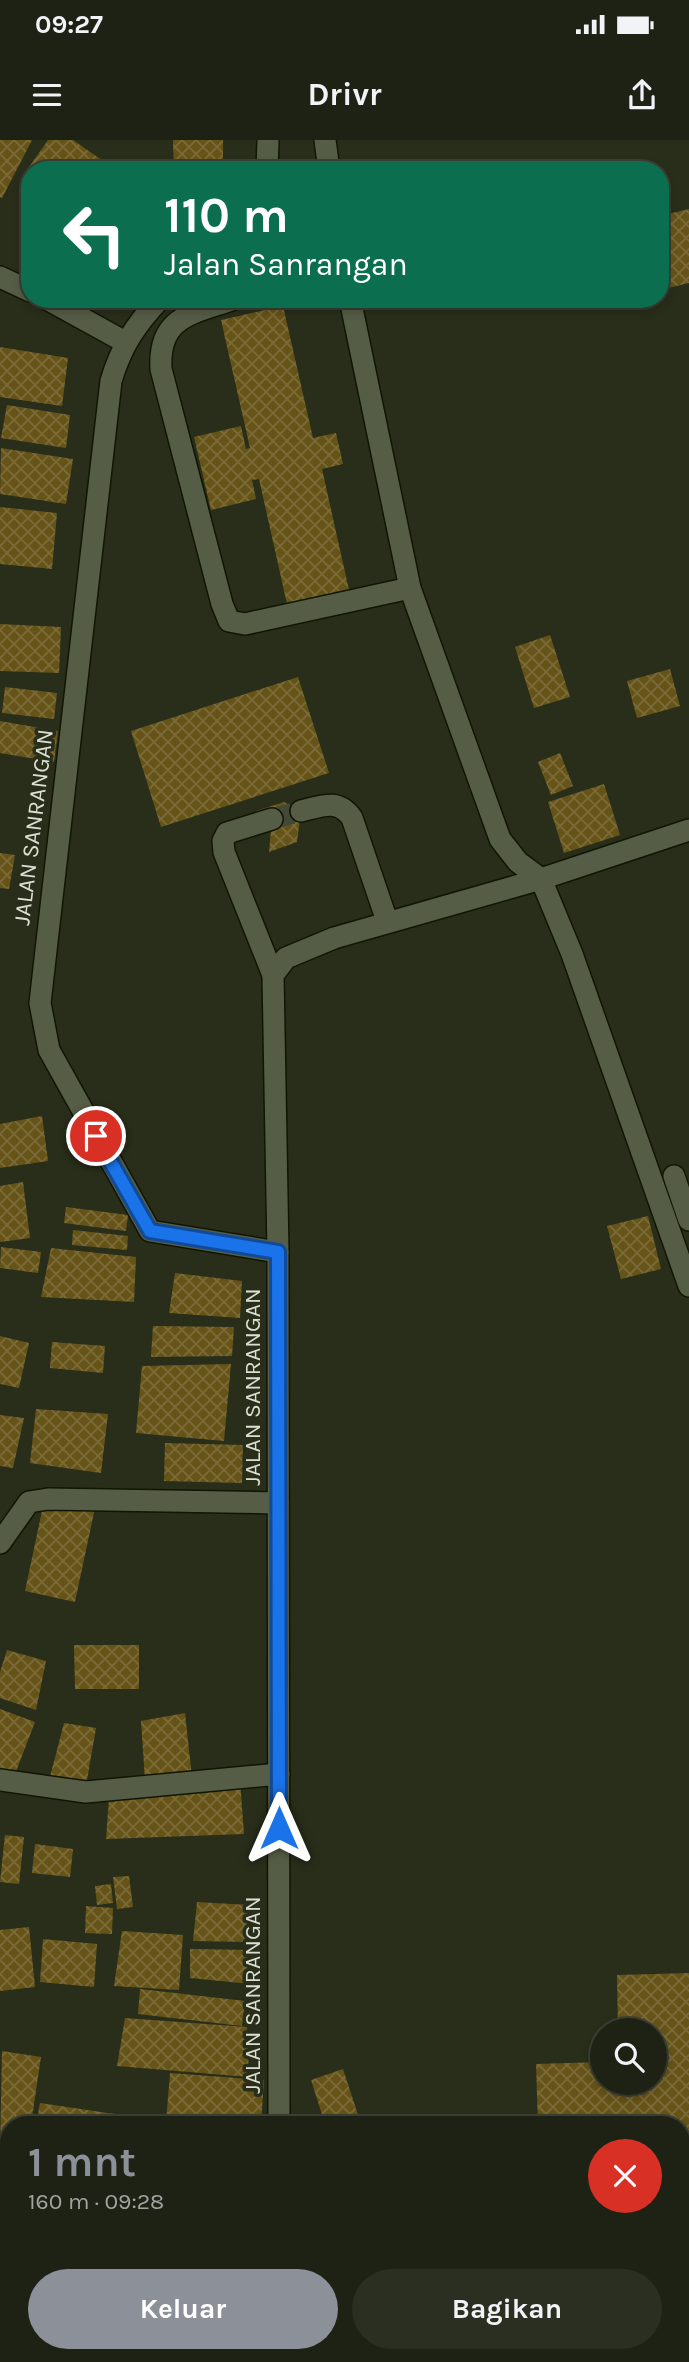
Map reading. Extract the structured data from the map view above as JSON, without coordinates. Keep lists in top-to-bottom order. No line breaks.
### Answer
{"streets":{"street":["JALAN SANRANGAN"]},"page":{"status":"09:27","header":"Drivr","turn":["110 m","Jalan Sanrangan"],"heading":["1 mnt","160 m · 09:28"],"buttons":["Keluar","Bagikan"]}}
